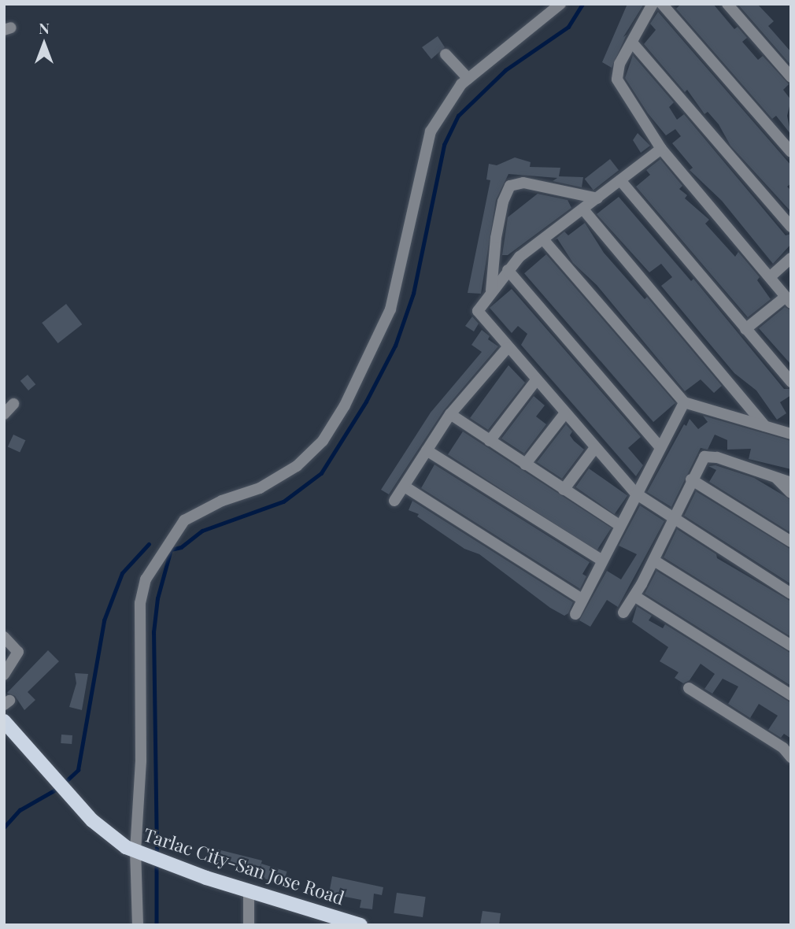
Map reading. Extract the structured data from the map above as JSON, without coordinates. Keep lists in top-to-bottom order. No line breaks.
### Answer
{"streets":{"main road":["Tarlac City-San Jose Road"]},"north":"top"}
